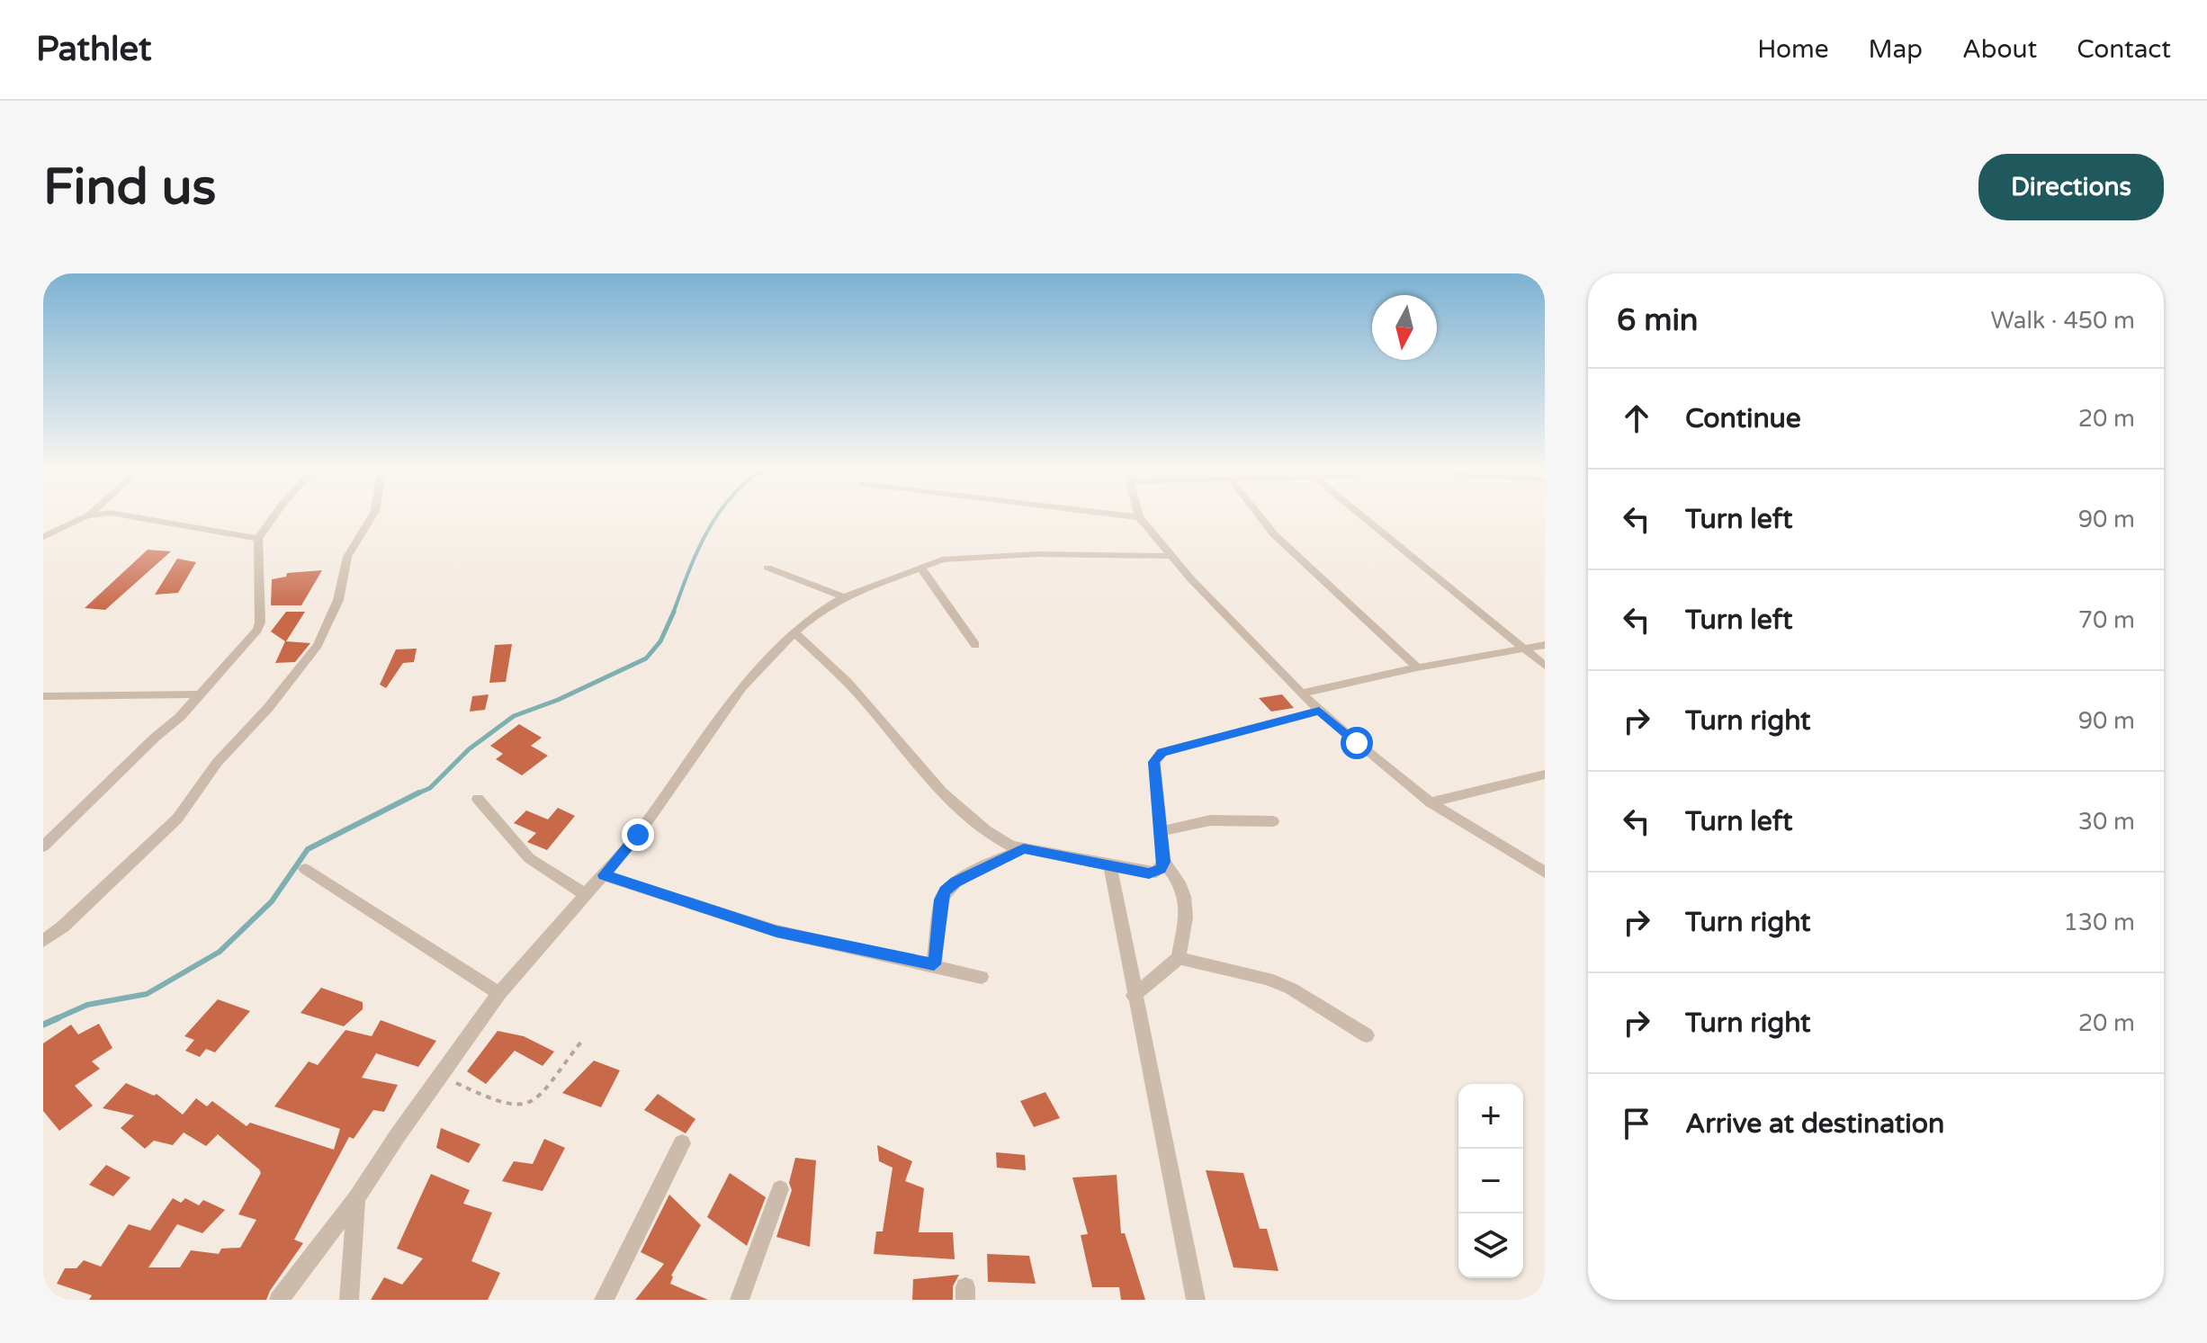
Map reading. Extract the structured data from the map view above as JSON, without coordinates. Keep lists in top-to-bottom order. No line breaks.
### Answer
{"north":"bottom","page":{"header":"Pathlet","nav":["Home","Map","About","Contact"],"buttons":"Directions","title":"Find us","heading":["6 min","Walk · 450 m"],"list":[["Continue","20 m"],["Turn left","90 m"],["Turn left","70 m"],["Turn right","90 m"],["Turn left","30 m"],["Turn right","130 m"],["Turn right","20 m"],"Arrive at destination"],"map_buttons":["+","−"]}}
